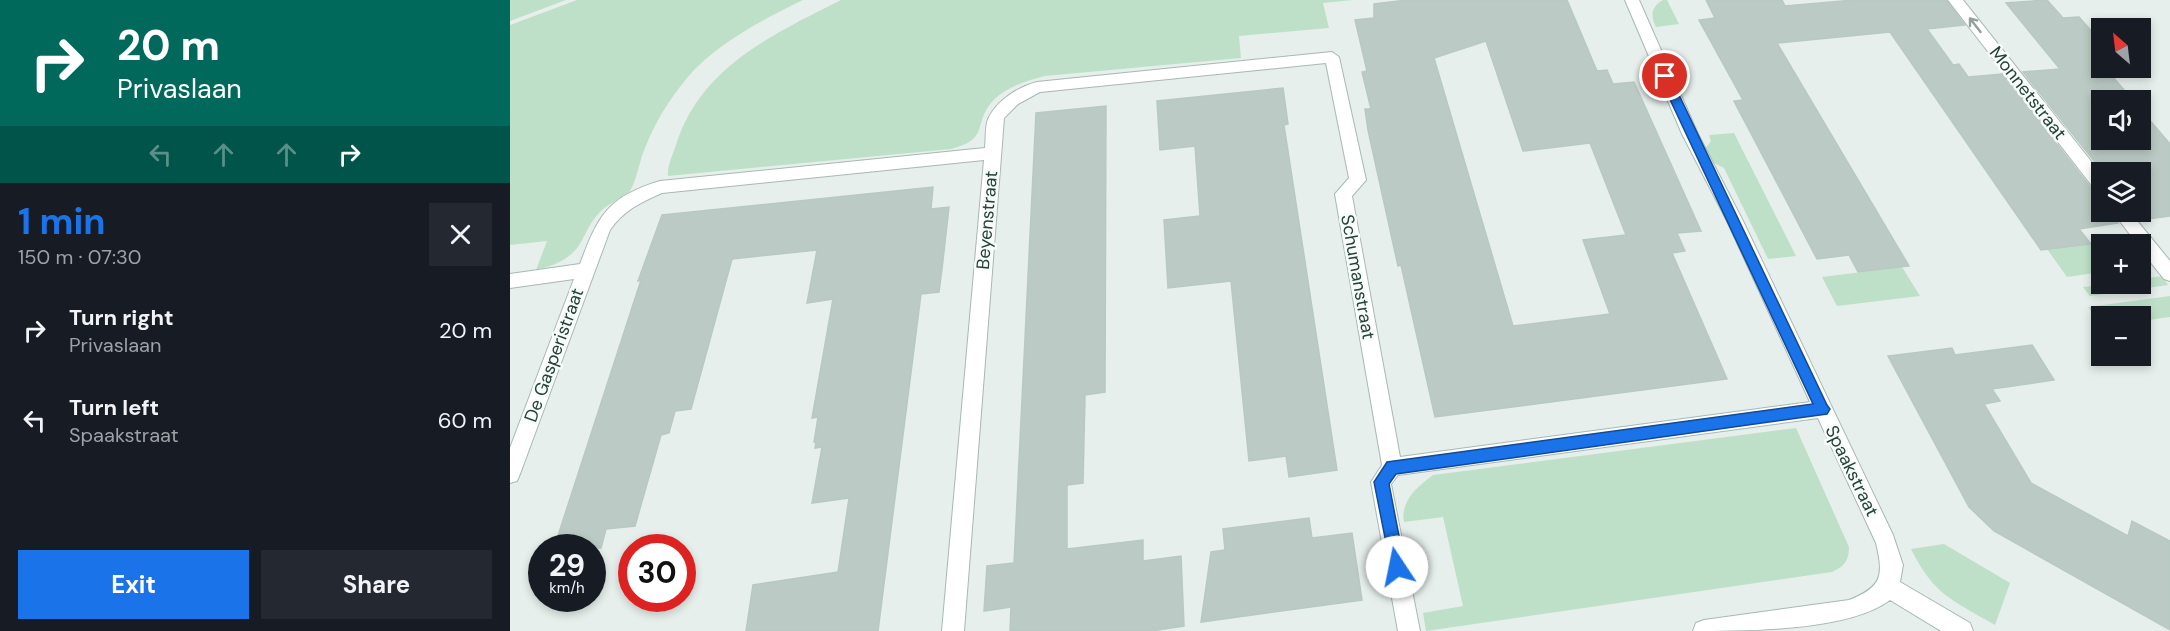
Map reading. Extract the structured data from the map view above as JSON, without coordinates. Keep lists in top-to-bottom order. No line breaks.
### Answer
{"streets":{"street":["Monnetstraat","Beyenstraat","Schumanstraat","De Gasperistraat","Spaakstraat"]},"crossings":[["Beyenstraat","Schumanstraat"],["Beyenstraat","De Gasperistraat"]],"one_way":["Monnetstraat"],"north":"top left","page":{"turn":["20 m","Privaslaan"],"map_buttons":["+","−"],"heading":["1 min","150 m · 07:30"],"list":[{"name":"Turn right","note":"Privaslaan","value":"20 m"},{"name":"Turn left","note":"Spaakstraat","value":"60 m"}],"speed":"29 km/h","limit":"30","buttons":["Exit","Share"]}}
